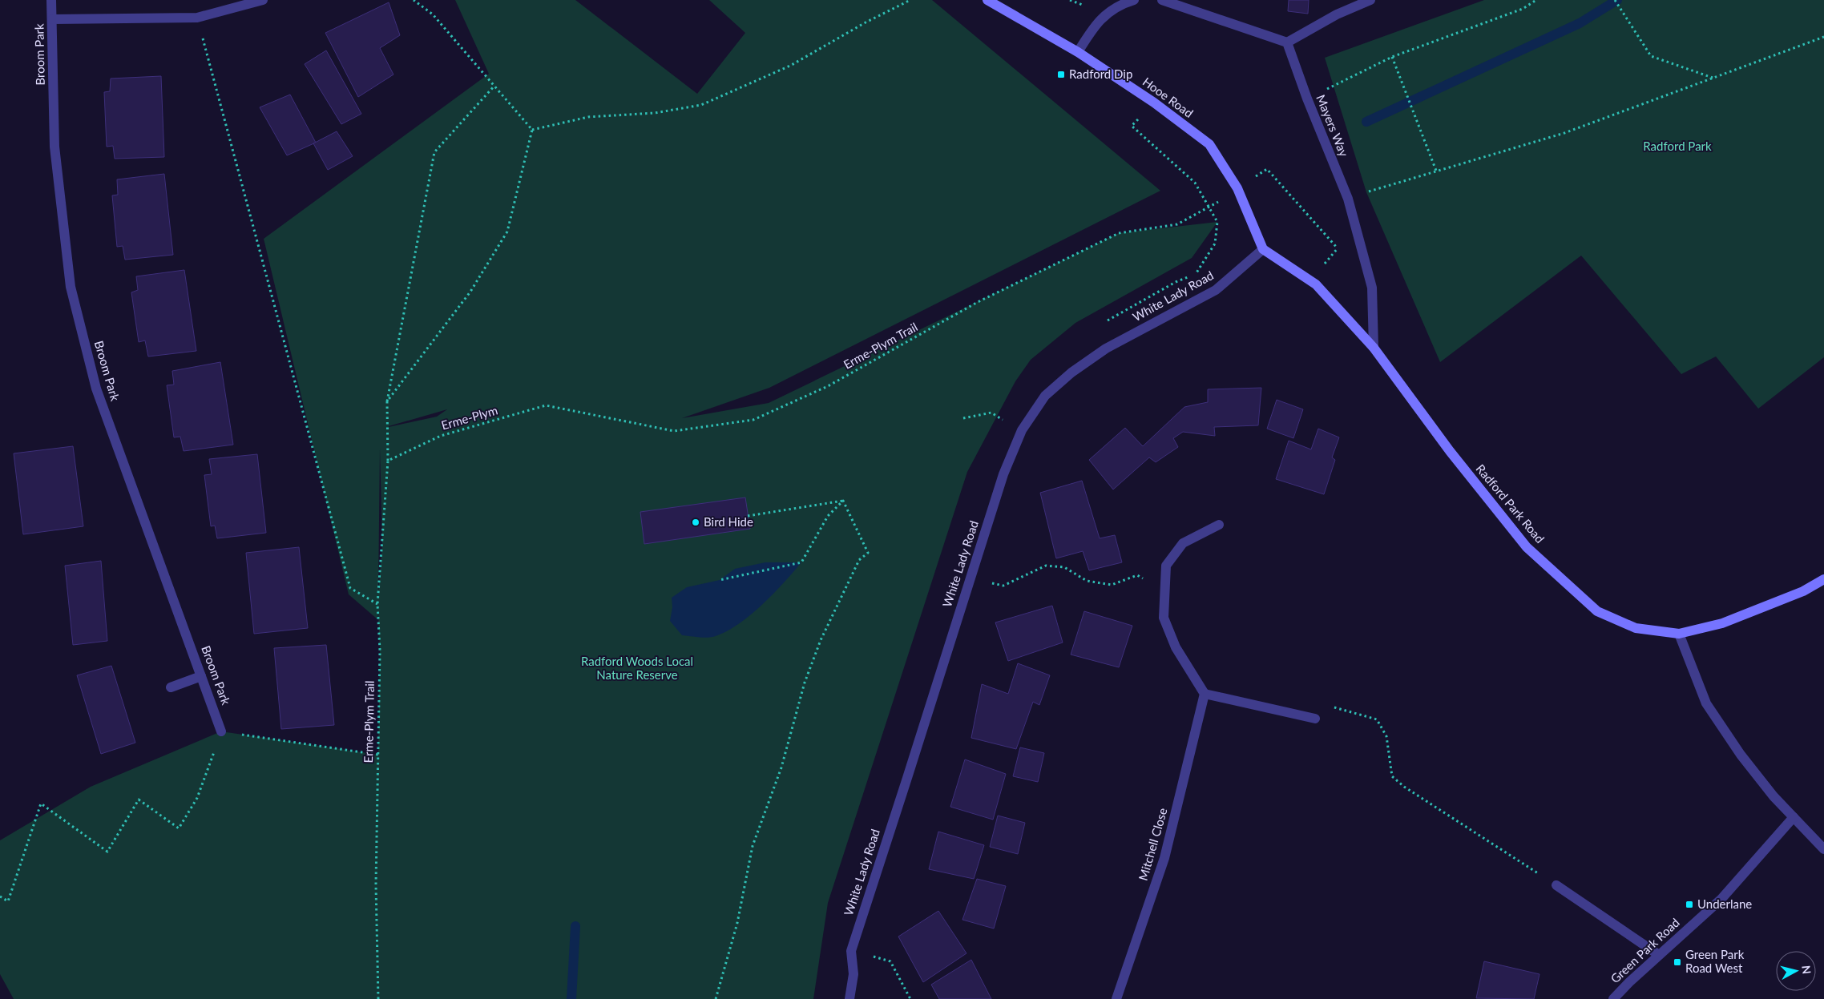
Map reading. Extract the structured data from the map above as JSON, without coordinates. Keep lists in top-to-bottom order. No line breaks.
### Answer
{"streets":{"street":["Broom Park","Hooe Road","Mayers Way","White Lady Road","Radford Park Road","Mitchell Close","Green Park Road"],"path":["Erme-Plym Trail","Erme-Plym"]},"crossings":[["Hooe Road","White Lady Road"],["Hooe Road","Erme-Plym Trail"],["Hooe Road","Radford Park Road"],["Mayers Way","Radford Park Road"],["White Lady Road","Radford Park Road"],["Erme-Plym Trail","Erme-Plym"]],"parks":["Radford Park","Radford Woods Local Nature Reserve"],"places":{"transit":["Radford Dip","Underlane","Green Park Road West"],"other":["Bird Hide"]},"north":"right"}
